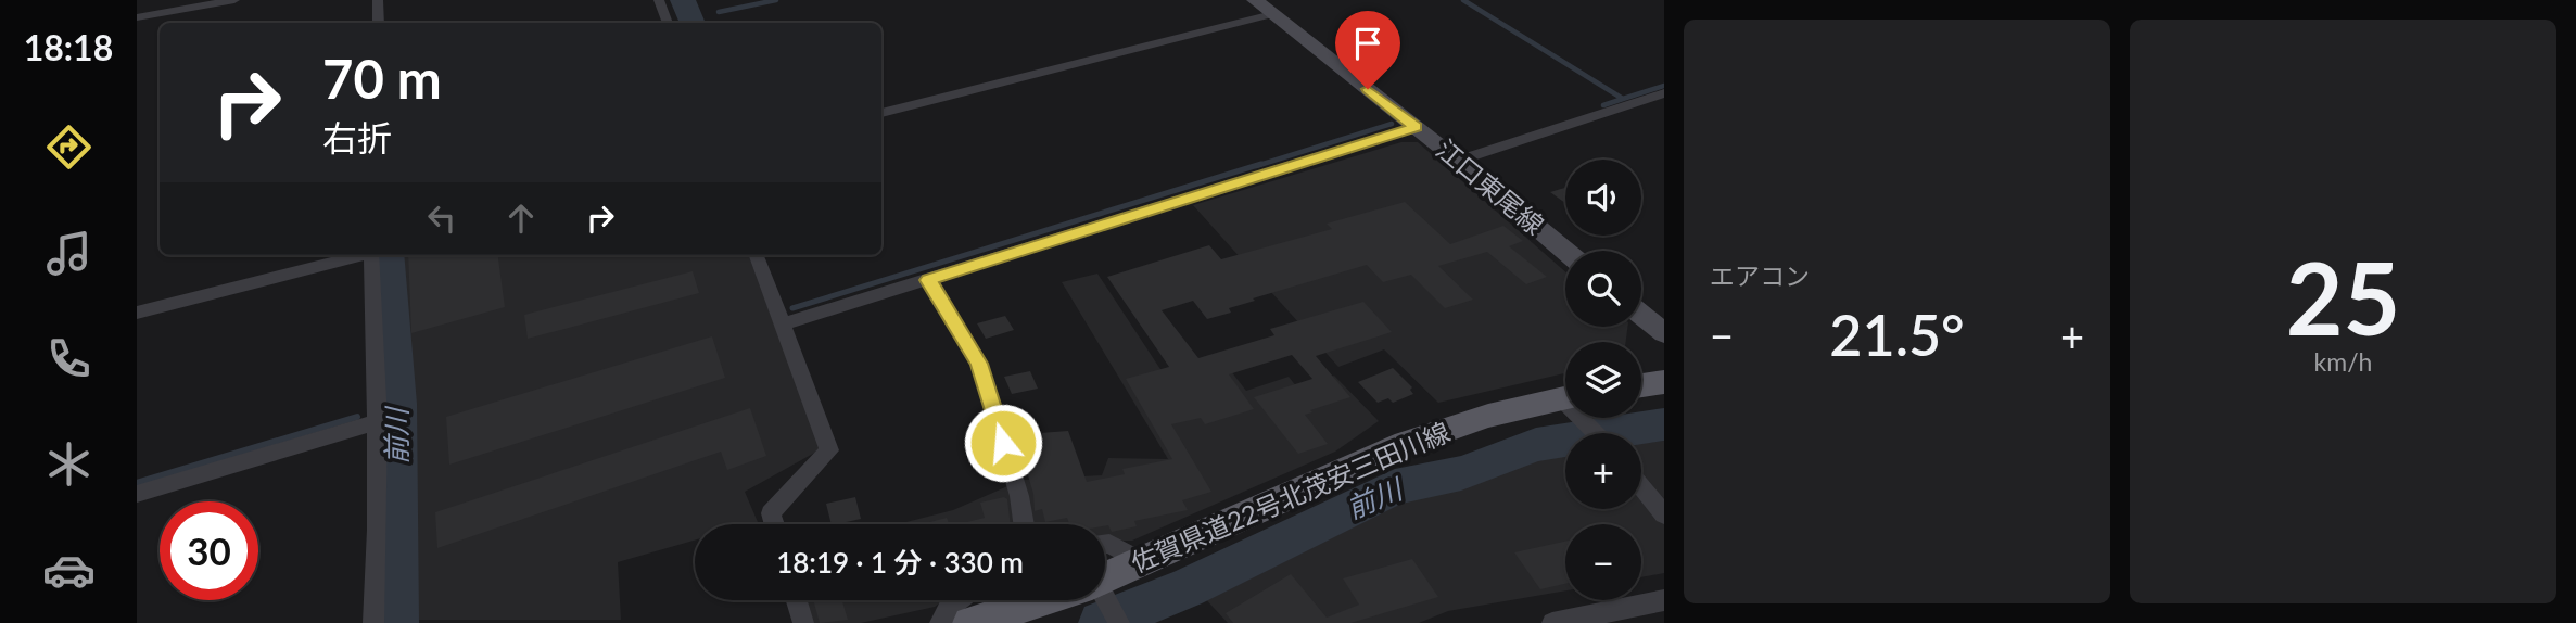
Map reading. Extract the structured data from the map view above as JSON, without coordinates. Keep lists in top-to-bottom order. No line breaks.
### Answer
{"streets":{"main road":["江口東尾線","佐賀県道22号北茂安三田川線"]},"water":["前川"],"page":{"tabs":"18:18","tile":["エアコン",["25","km/h"]],"turn":["70 m","右折"],"map_buttons":["+","−"],"heat":["−","21.5°","+"],"limit":"30","trip":"18:19 · 1 分 · 330 m"}}
